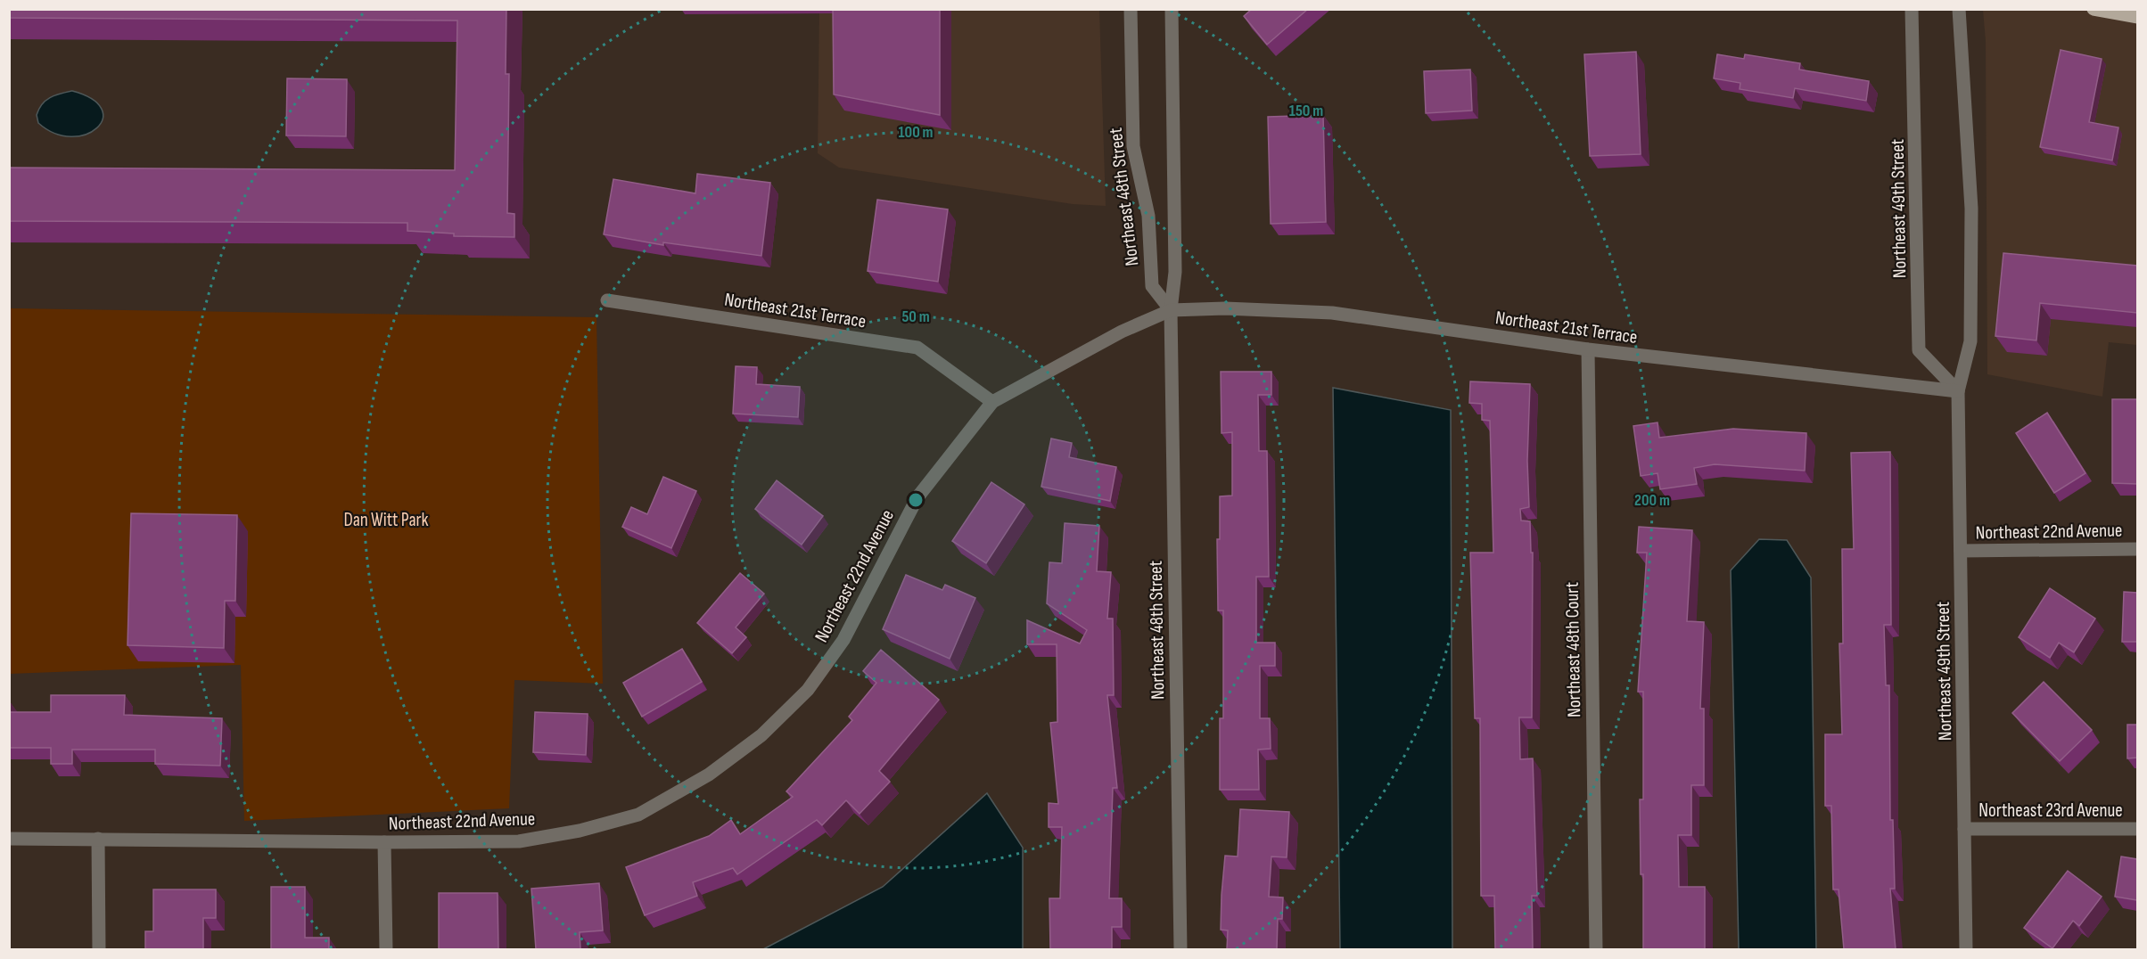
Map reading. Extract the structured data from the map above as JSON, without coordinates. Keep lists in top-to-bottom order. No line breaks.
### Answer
{"streets":{"street":["Northeast 48th Street","Northeast 49th Street","Northeast 21st Terrace","Northeast 22nd Avenue","Northeast 48th Court","Northeast 23rd Avenue"]},"crossings":[["Northeast 48th Street","Northeast 21st Terrace"],["Northeast 48th Street","Northeast 22nd Avenue"],["Northeast 49th Street","Northeast 21st Terrace"],["Northeast 49th Street","Northeast 22nd Avenue"],["Northeast 49th Street","Northeast 23rd Avenue"],["Northeast 21st Terrace","Northeast 22nd Avenue"],["Northeast 21st Terrace","Northeast 48th Court"]],"parks":["Dan Witt Park"],"rings":["150 m","100 m","50 m","200 m"]}
